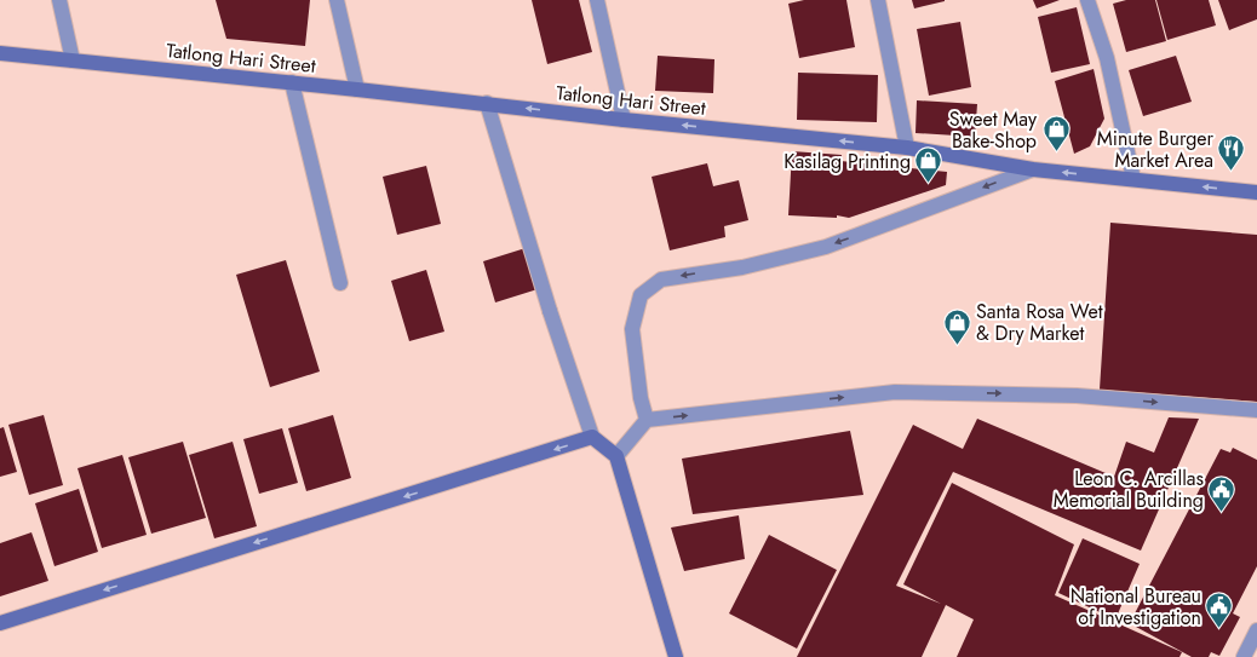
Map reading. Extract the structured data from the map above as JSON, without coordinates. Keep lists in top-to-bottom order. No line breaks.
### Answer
{"streets":{"street":["Tatlong Hari Street"]},"one_way":["Tatlong Hari Street"],"places":{"shop":["Sweet May Bake-Shop","Kasilag Printing","Santa Rosa Wet & Dry Market"],"restaurant":["Minute Burger Market Area"],"public building":["Leon C. Arcillas Memorial Building","National Bureau of Investigation"]}}
